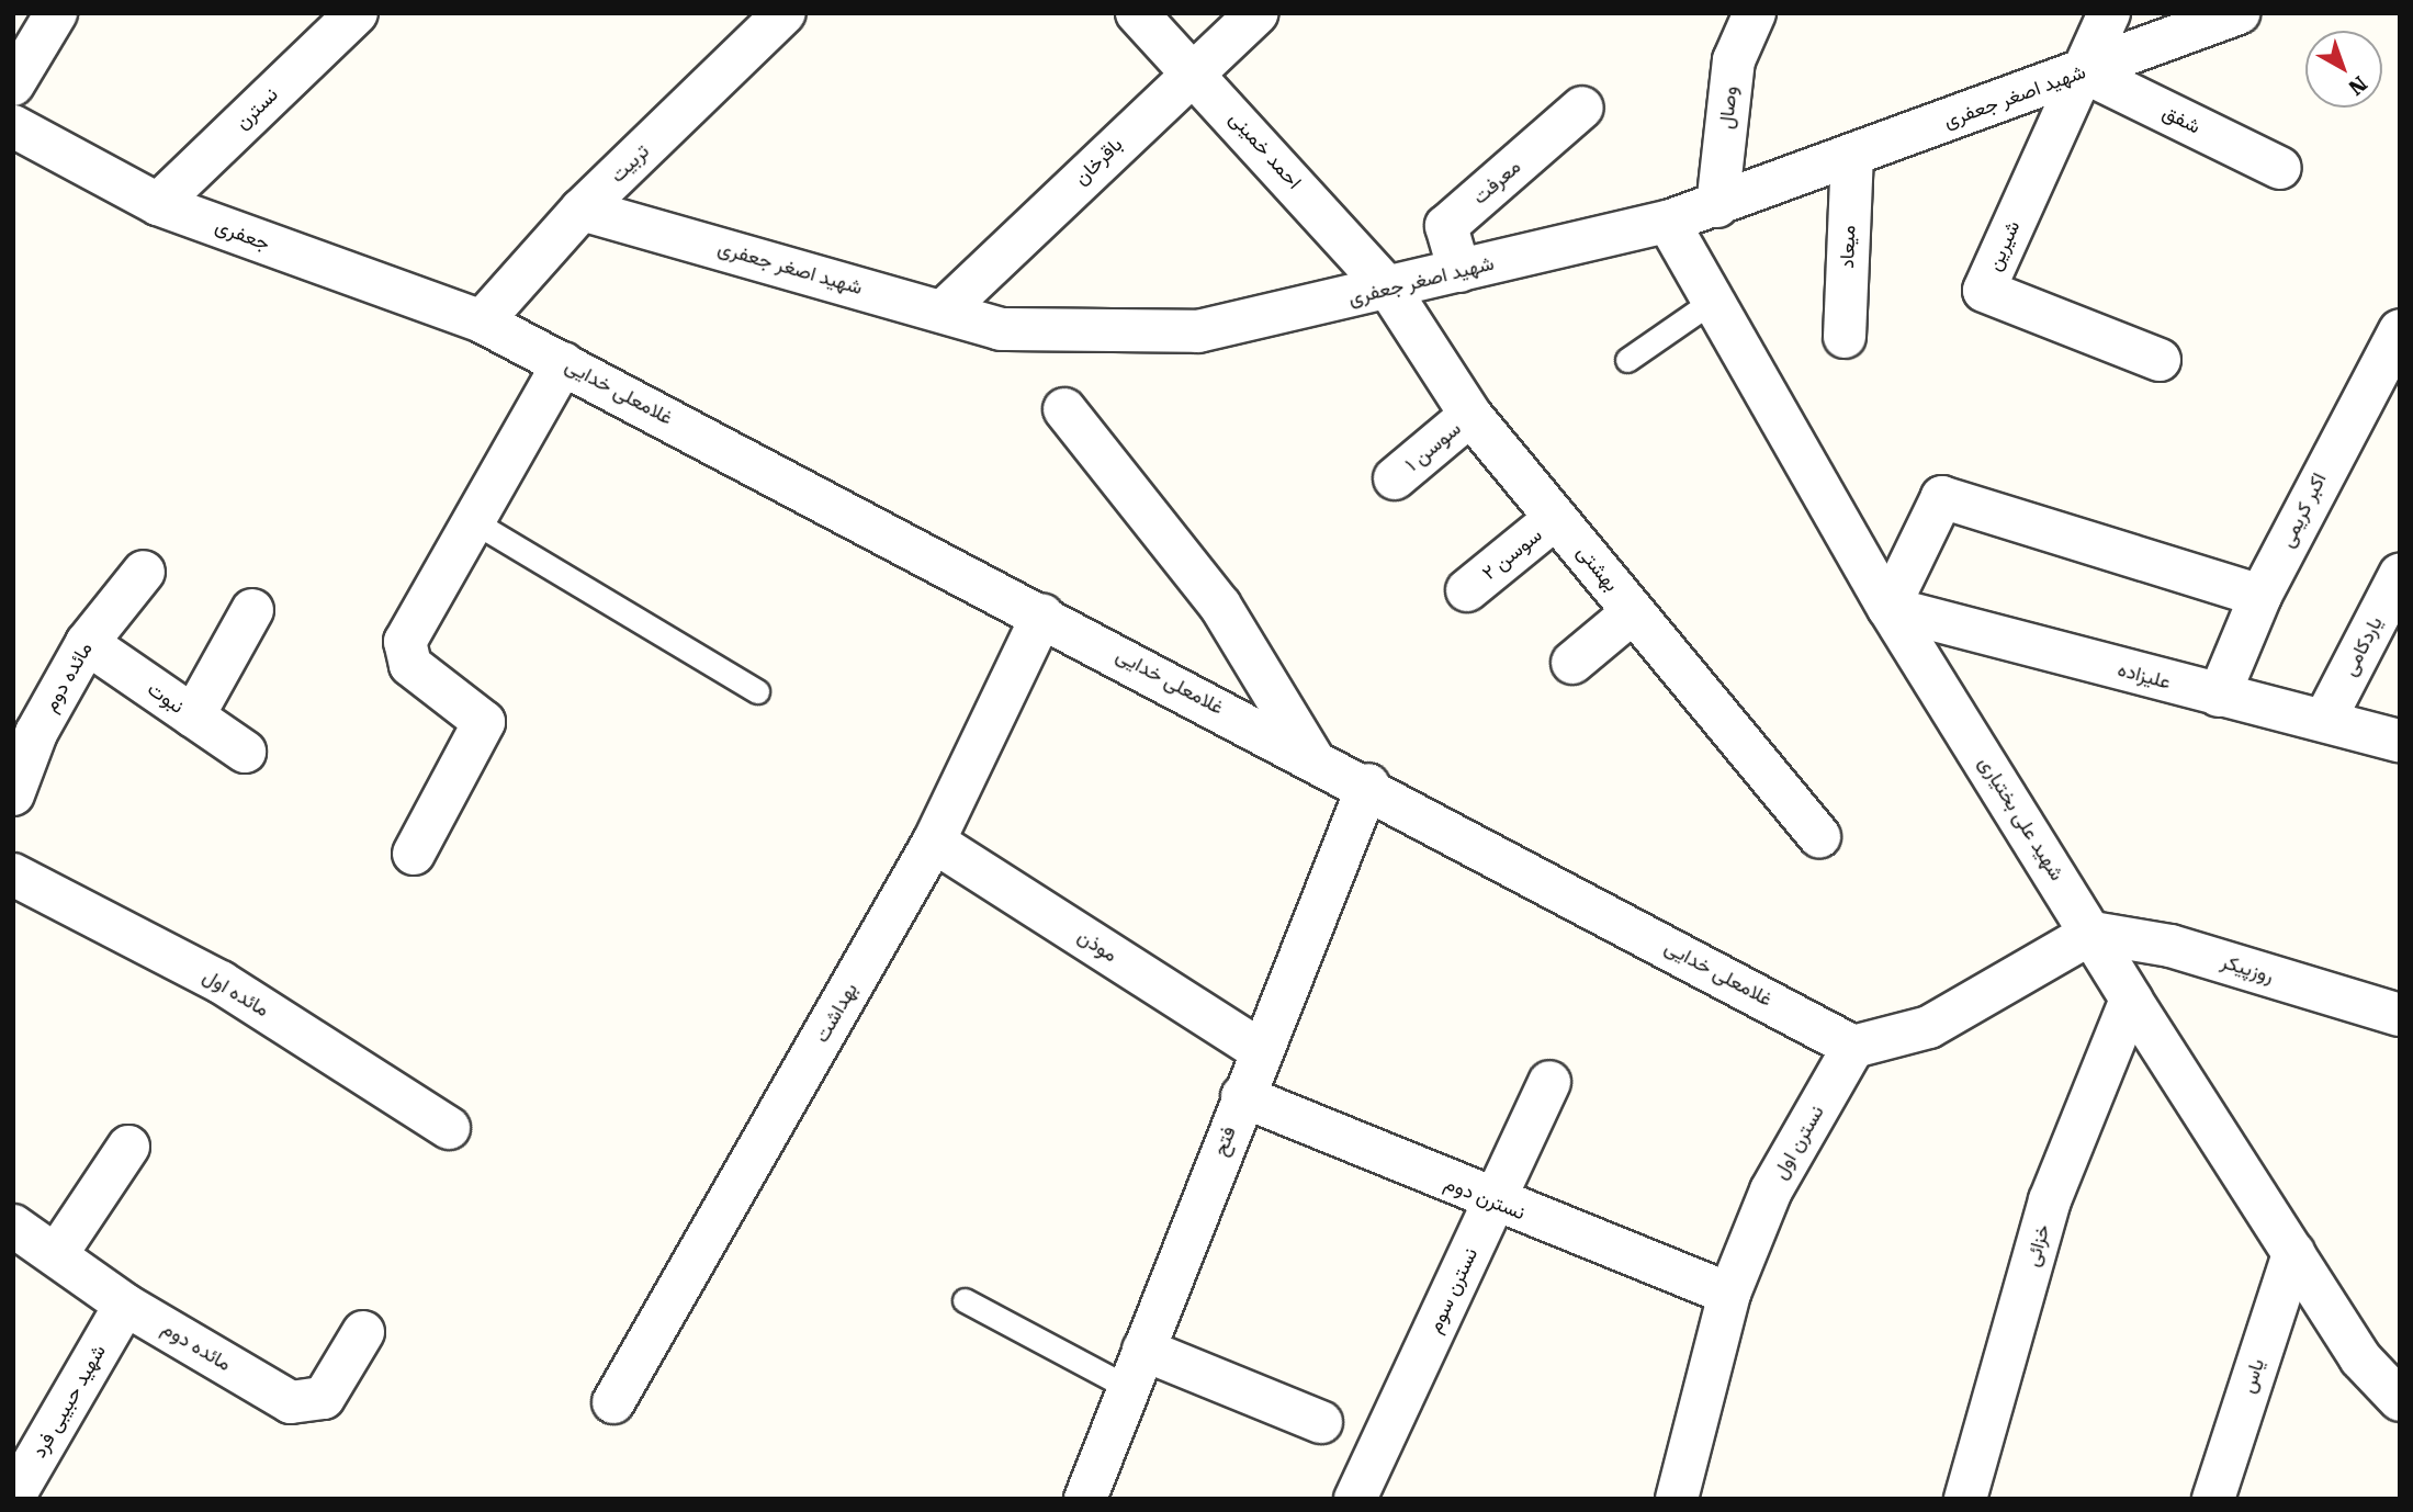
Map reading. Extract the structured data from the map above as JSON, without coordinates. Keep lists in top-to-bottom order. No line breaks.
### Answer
{"streets":{"street":["شهید اصغر جعفری","وصال","نسترن","شفق","احمد خمینی","باقرخان","تربیت","معرفت","جعفری","شیرین","میعاد","غلامعلی خدایی","سوسن ۱","اکبر کریمی","سوسن ۲","بهشتی","یاردکامی","علیزاده","مائده دوم","نبوت","شهید علی بختیاری","موذن","روزپیکر","مائده اول","بهداشت","فتح","نسترن اول","نسترن دوم","خزائی","نسترن سوم","یاس","شهید حبیبی فرد"]},"crossings":[["شهید اصغر جعفری","وصال"],["شهید اصغر جعفری","شفق"],["شهید اصغر جعفری","احمد خمینی"],["شهید اصغر جعفری","باقرخان"],["شهید اصغر جعفری","تربیت"],["شهید اصغر جعفری","معرفت"],["شهید اصغر جعفری","شیرین"],["شهید اصغر جعفری","میعاد"],["شهید اصغر جعفری","بهشتی"],["شهید اصغر جعفری","شهید علی بختیاری"],["نسترن","جعفری"],["شفق","شیرین"],["احمد خمینی","باقرخان"],["احمد خمینی","بهشتی"],["تربیت","جعفری"],["تربیت","غلامعلی خدایی"],["جعفری","غلامعلی خدایی"],["غلامعلی خدایی","بهداشت"],["غلامعلی خدایی","فتح"],["غلامعلی خدایی","نسترن اول"],["سوسن ۱","بهشتی"],["اکبر کریمی","علیزاده"],["سوسن ۲","بهشتی"],["یاردکامی","علیزاده"],["علیزاده","شهید علی بختیاری"],["مائده دوم","نبوت"],["مائده دوم","شهید حبیبی فرد"],["شهید علی بختیاری","روزپیکر"],["شهید علی بختیاری","خزائی"],["شهید علی بختیاری","یاس"],["موذن","بهداشت"],["موذن","فتح"],["فتح","نسترن دوم"],["نسترن اول","نسترن دوم"],["نسترن دوم","نسترن سوم"]],"north":"bottom right"}
